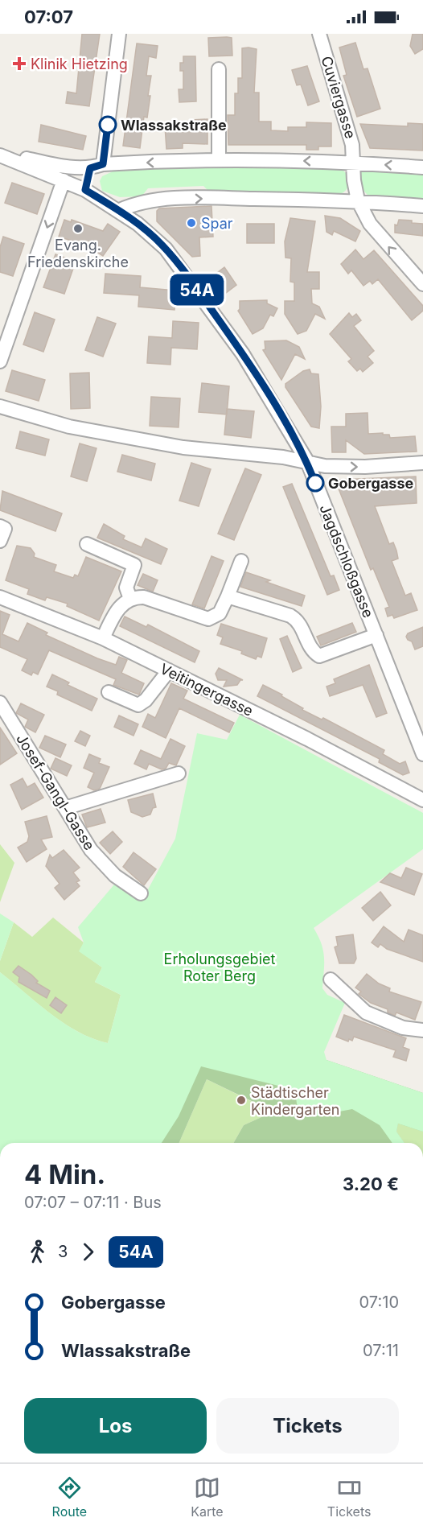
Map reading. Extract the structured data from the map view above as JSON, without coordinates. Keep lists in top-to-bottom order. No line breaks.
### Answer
{"streets":{"street":["Cuviergasse","Jagdschloßgasse","Veitingergasse","Josef-Gangl-Gasse"]},"parks":["Erholungsgebiet Roter Berg"],"places":{"health":["Klinik Hietzing"],"other":["Wlassakstraße","Spar","Evang. Friedenskirche","Gobergasse","Städtischer Kindergarten"]},"lines":["bus line 54A"],"page":{"status":"07:07","on_map":"54A","heading":["4 Min.","07:07 – 07:11 · Bus","3.20 €"],"legs":["3","54A"],"list":[{"name":"Gobergasse","value":"07:10"},{"name":"Wlassakstraße","value":"07:11"}],"buttons":["Los","Tickets"],"tabs":["Route","Karte","Tickets"]}}
